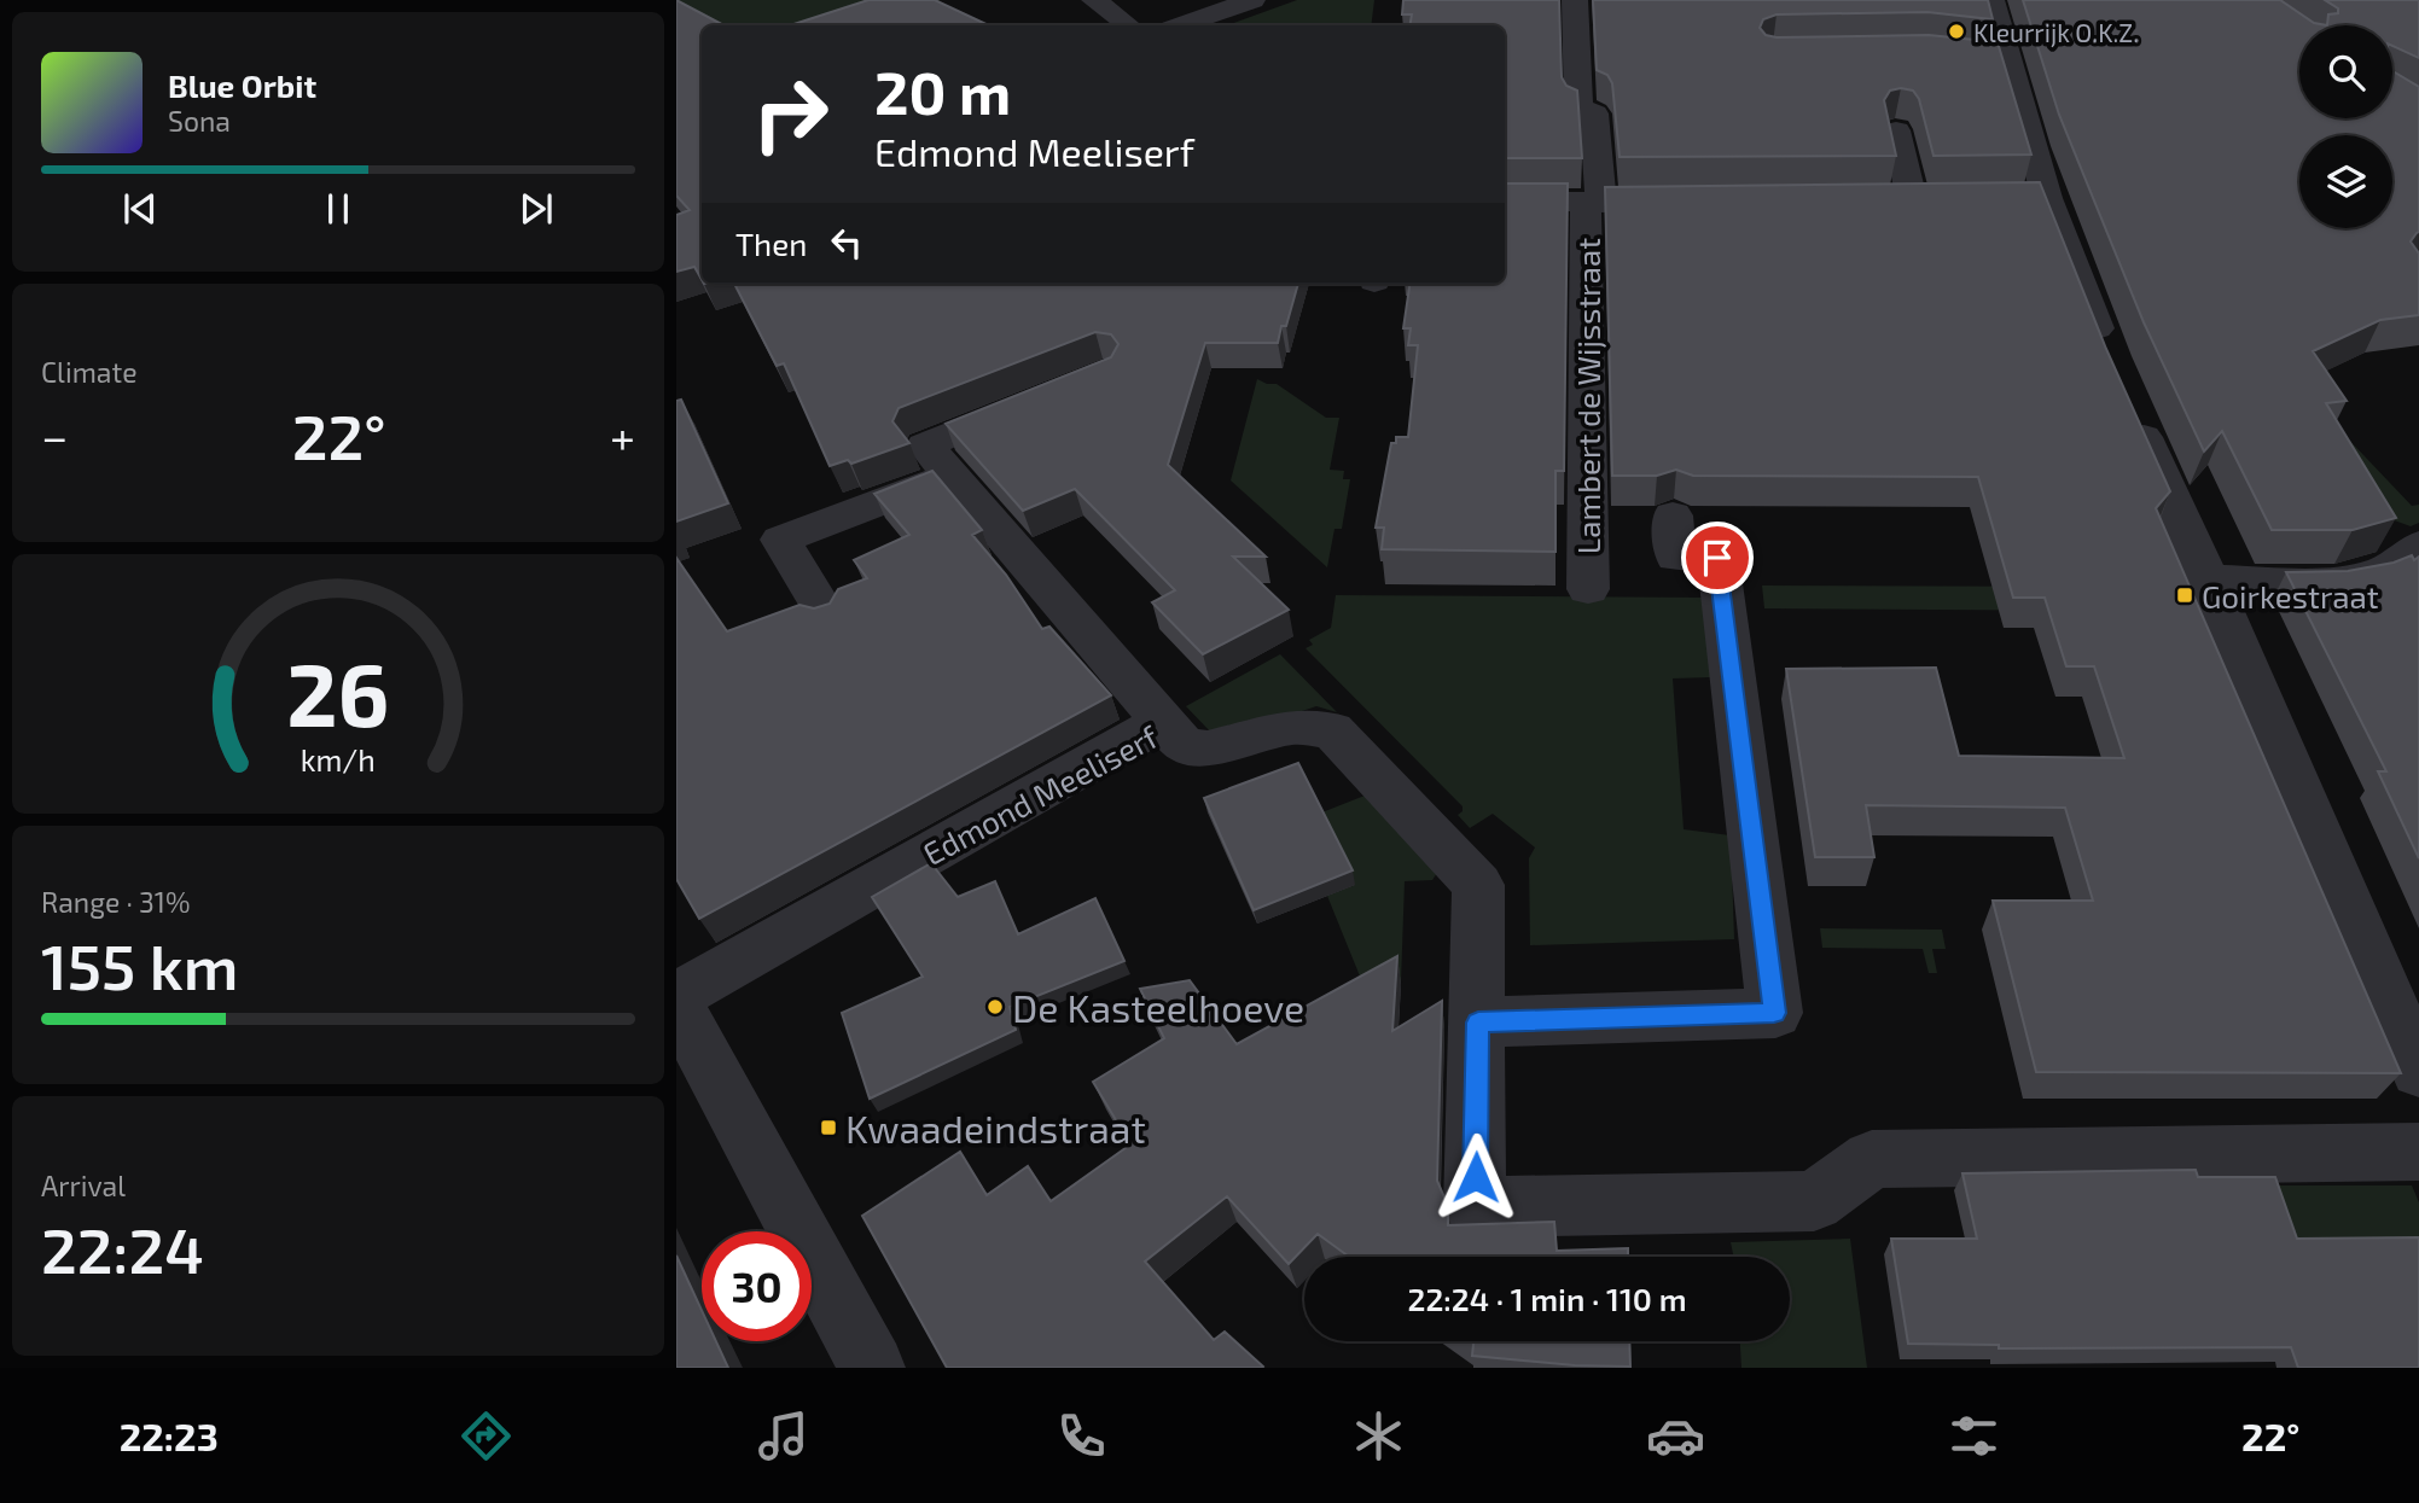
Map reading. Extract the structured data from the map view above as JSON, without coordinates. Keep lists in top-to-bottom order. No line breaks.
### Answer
{"streets":{"street":["Lambert de Wijsstraat","Edmond Meeliserf"]},"places":{"other":["Kleurrijk O.K.Z.","De Kasteelhoeve"],"transit":["Goirkestraat","Kwaadeindstraat"]},"page":{"turn":["20 m","Edmond Meeliserf"],"song":["Blue Orbit","Sona"],"then":"Then","tile":["Climate",["Range · 31%","155 km"],["Arrival","22:24"]],"heat":["−","22°","+"],"limit":"30","trip":"22:24 · 1 min · 110 m","tabs":["22:23","22°"],"gauge":["26","km/h"]}}
